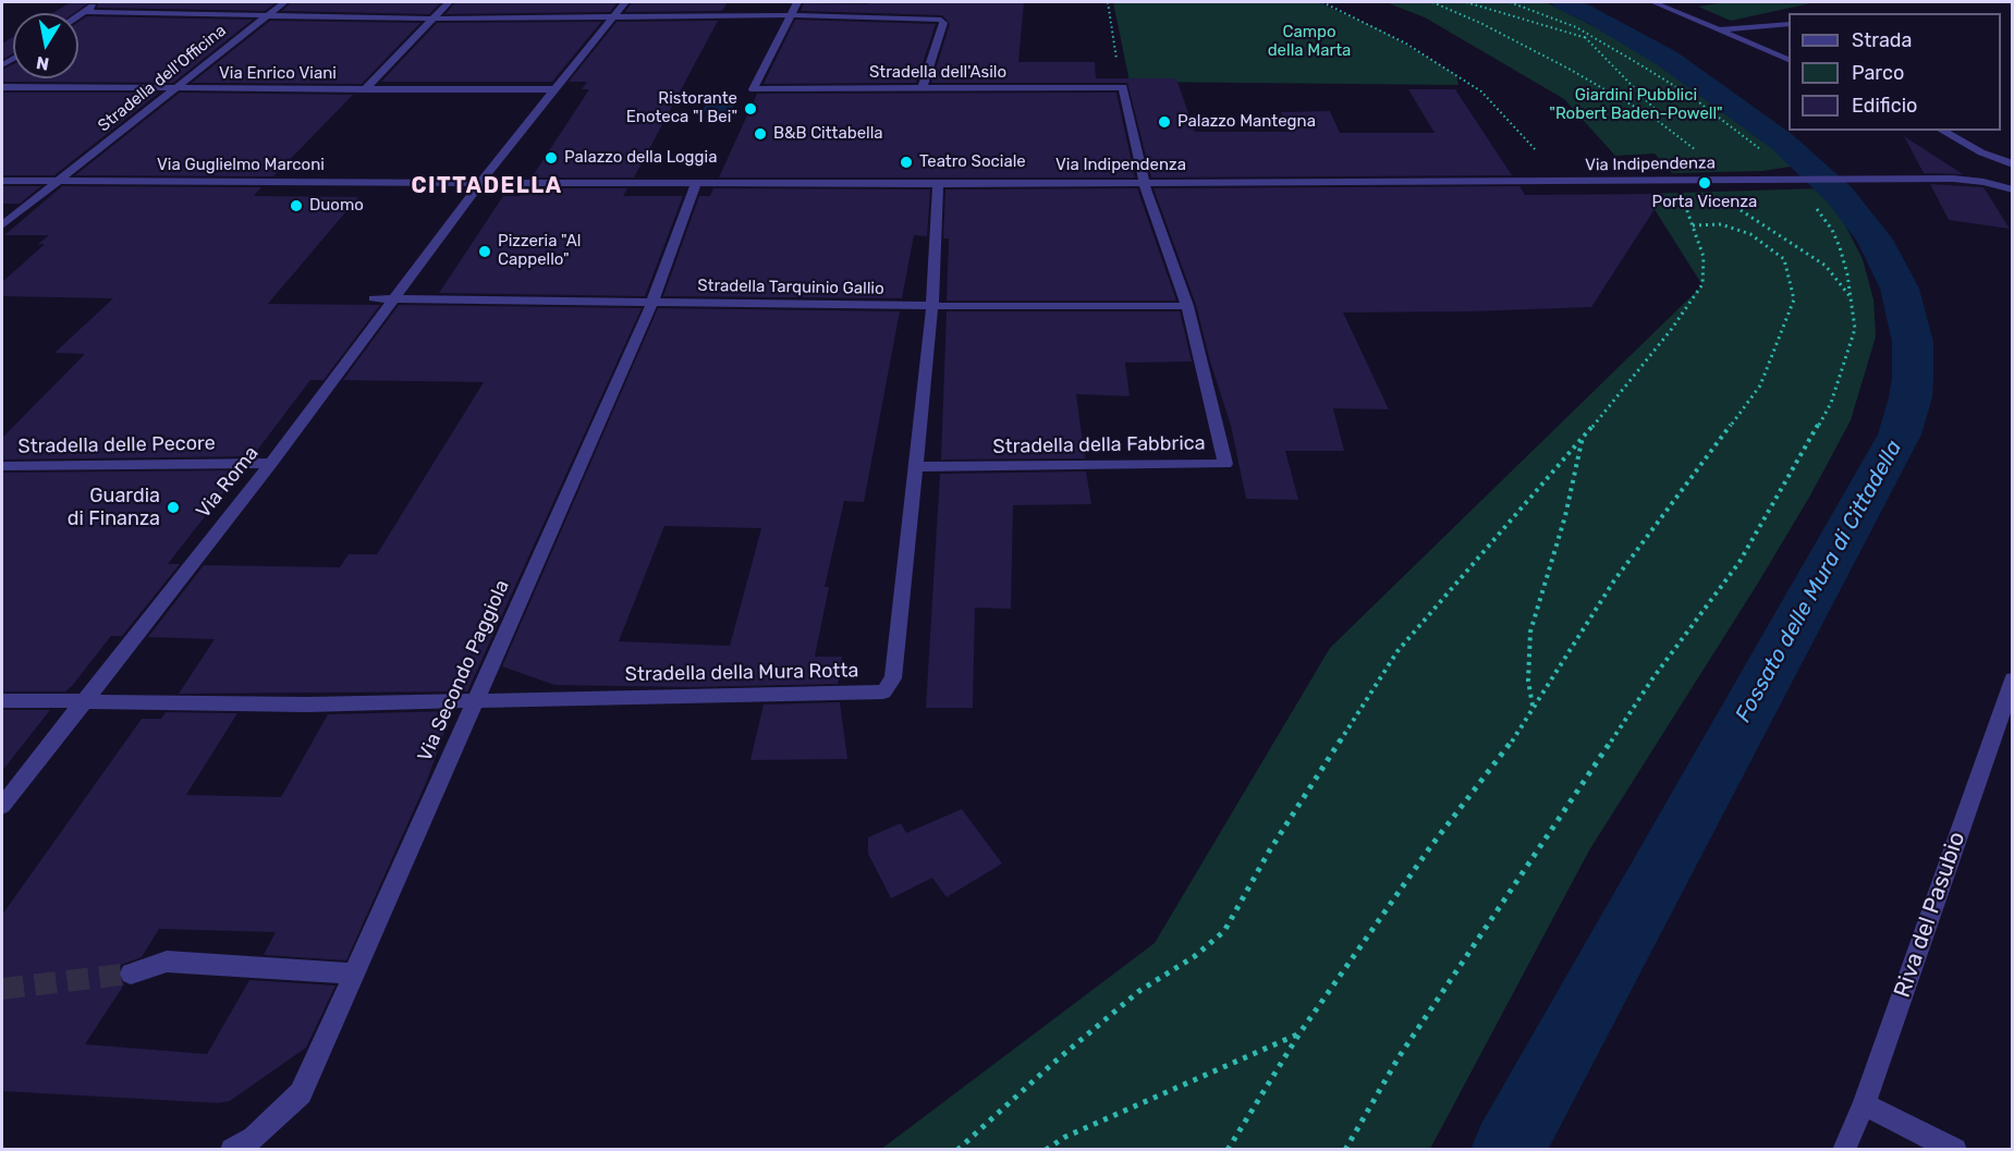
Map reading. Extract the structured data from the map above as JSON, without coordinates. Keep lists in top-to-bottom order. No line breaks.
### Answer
{"streets":{"street":["Stradella dell'Asilo","Via Enrico Viani","Stradella dell'Officina","Via Indipendenza","Via Guglielmo Marconi","Stradella Tarquinio Gallio","Stradella delle Pecore","Stradella della Fabbrica","Via Roma","Via Secondo Paggiola","Stradella della Mura Rotta","Riva del Pasubio"]},"crossings":[["Stradella dell'Asilo","Stradella della Fabbrica"],["Via Enrico Viani","Stradella dell'Officina"],["Via Enrico Viani","Via Roma"],["Stradella dell'Officina","Via Guglielmo Marconi"],["Via Indipendenza","Via Guglielmo Marconi"],["Via Indipendenza","Stradella della Fabbrica"],["Via Indipendenza","Via Roma"],["Via Indipendenza","Via Secondo Paggiola"],["Via Indipendenza","Stradella della Mura Rotta"],["Via Guglielmo Marconi","Via Roma"],["Stradella Tarquinio Gallio","Stradella della Fabbrica"],["Stradella Tarquinio Gallio","Via Roma"],["Stradella Tarquinio Gallio","Via Secondo Paggiola"],["Stradella Tarquinio Gallio","Stradella della Mura Rotta"],["Stradella delle Pecore","Via Roma"],["Stradella della Fabbrica","Stradella della Mura Rotta"],["Via Roma","Stradella della Mura Rotta"],["Via Secondo Paggiola","Stradella della Mura Rotta"]],"districts":["CITTADELLA"],"water":["Fossato delle Mura di Cittadella"],"parks":["Campo della Marta","Giardini Pubblici \"Robert Baden-Powell\""],"places":["Ristorante Enoteca \"I Bei\"","Palazzo Mantegna","B&B Cittabella","Palazzo della Loggia","Teatro Sociale","Porta Vicenza","Duomo","Pizzeria \"Al Cappello\"","Guardia di Finanza"],"legend":["Strada","Parco","Edificio"],"north":"bottom"}
